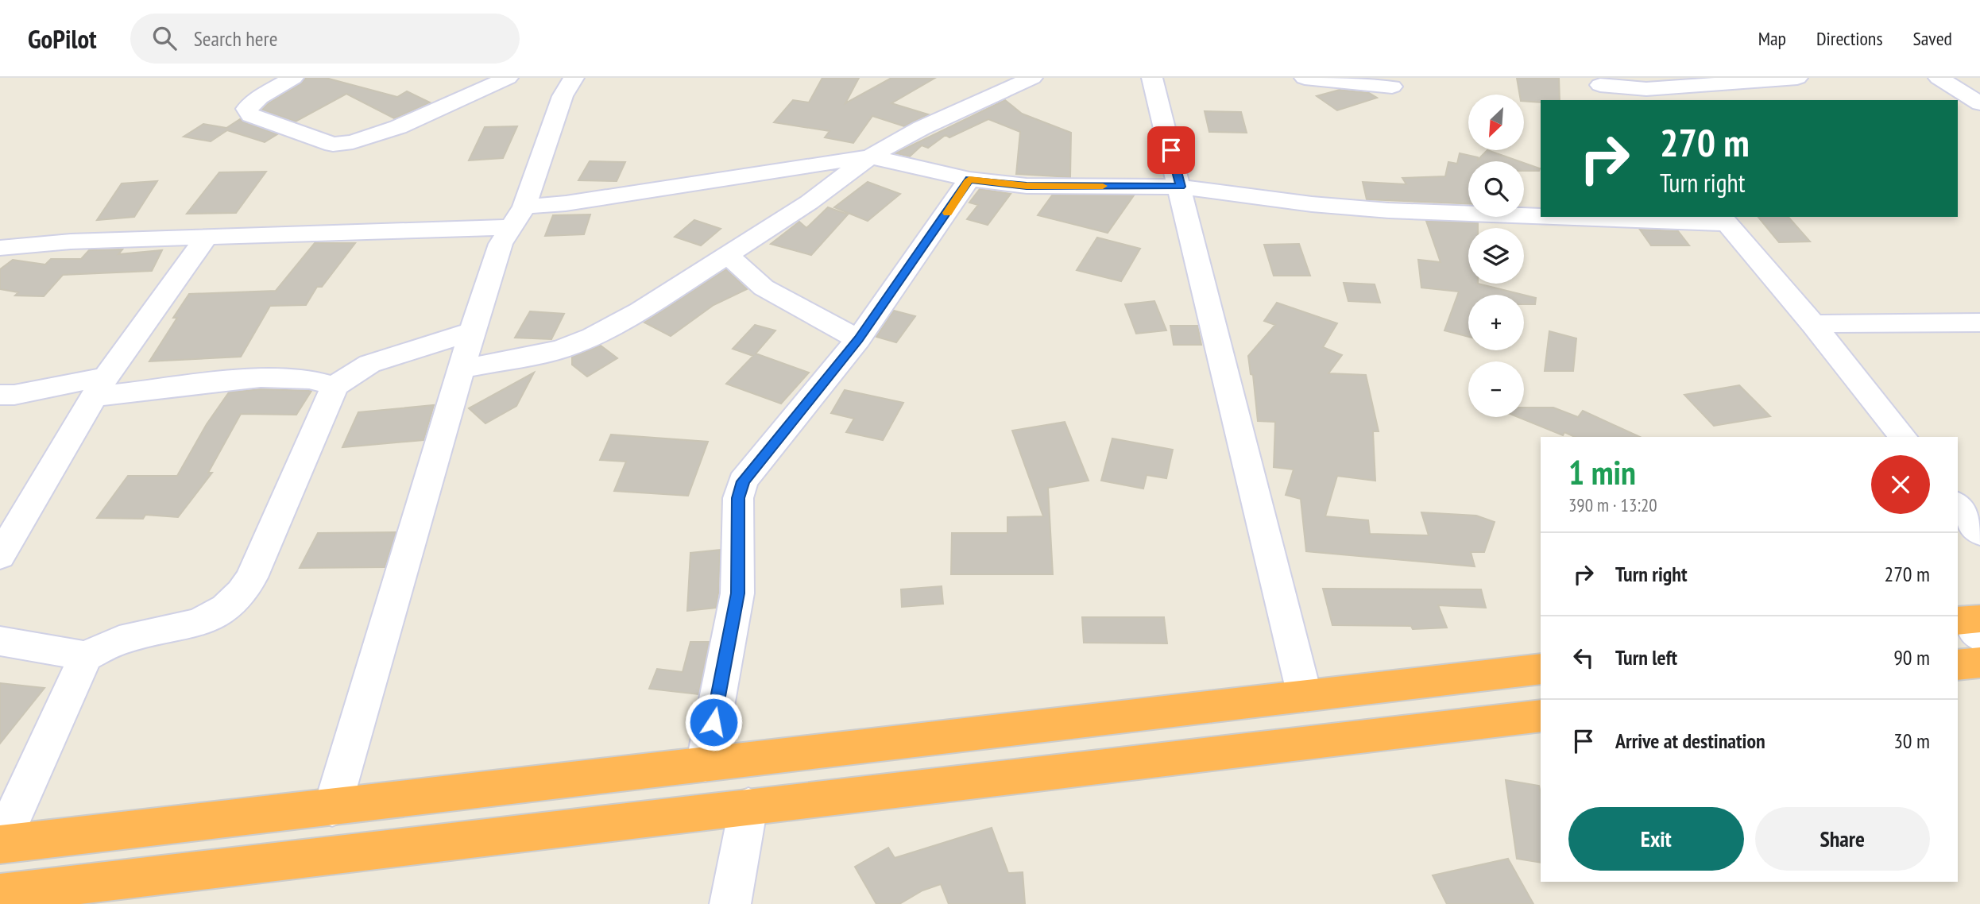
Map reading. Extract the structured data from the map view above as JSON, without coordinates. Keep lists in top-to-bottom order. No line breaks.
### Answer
{"north":"bottom left","page":{"header":"GoPilot","search":"Search here","nav":["Map","Directions","Saved"],"map_buttons":["+","−"],"turn":["270 m","Turn right"],"heading":["1 min","390 m · 13:20"],"list":[{"name":"Turn right","value":"270 m"},{"name":"Turn left","value":"90 m"},{"name":"Arrive at destination","value":"30 m"}],"buttons":["Exit","Share"]}}
